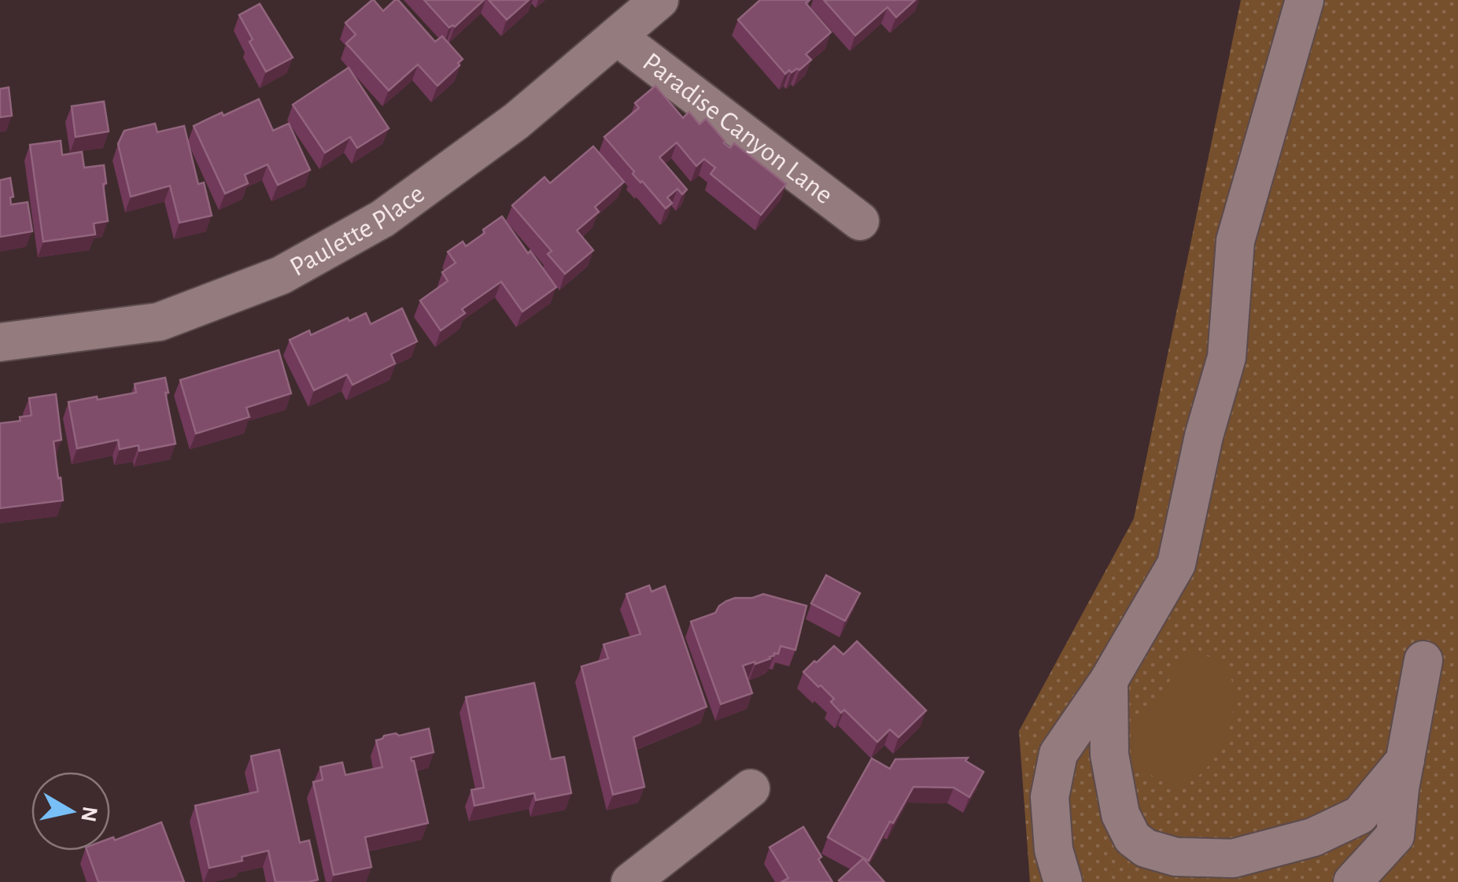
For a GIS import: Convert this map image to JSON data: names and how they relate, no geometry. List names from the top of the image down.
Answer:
{
  "streets": {
    "street": ["Paradise Canyon Lane", "Paulette Place"]
  },
  "crossings": [
    ["Paradise Canyon Lane", "Paulette Place"]
  ],
  "north": "right"
}
